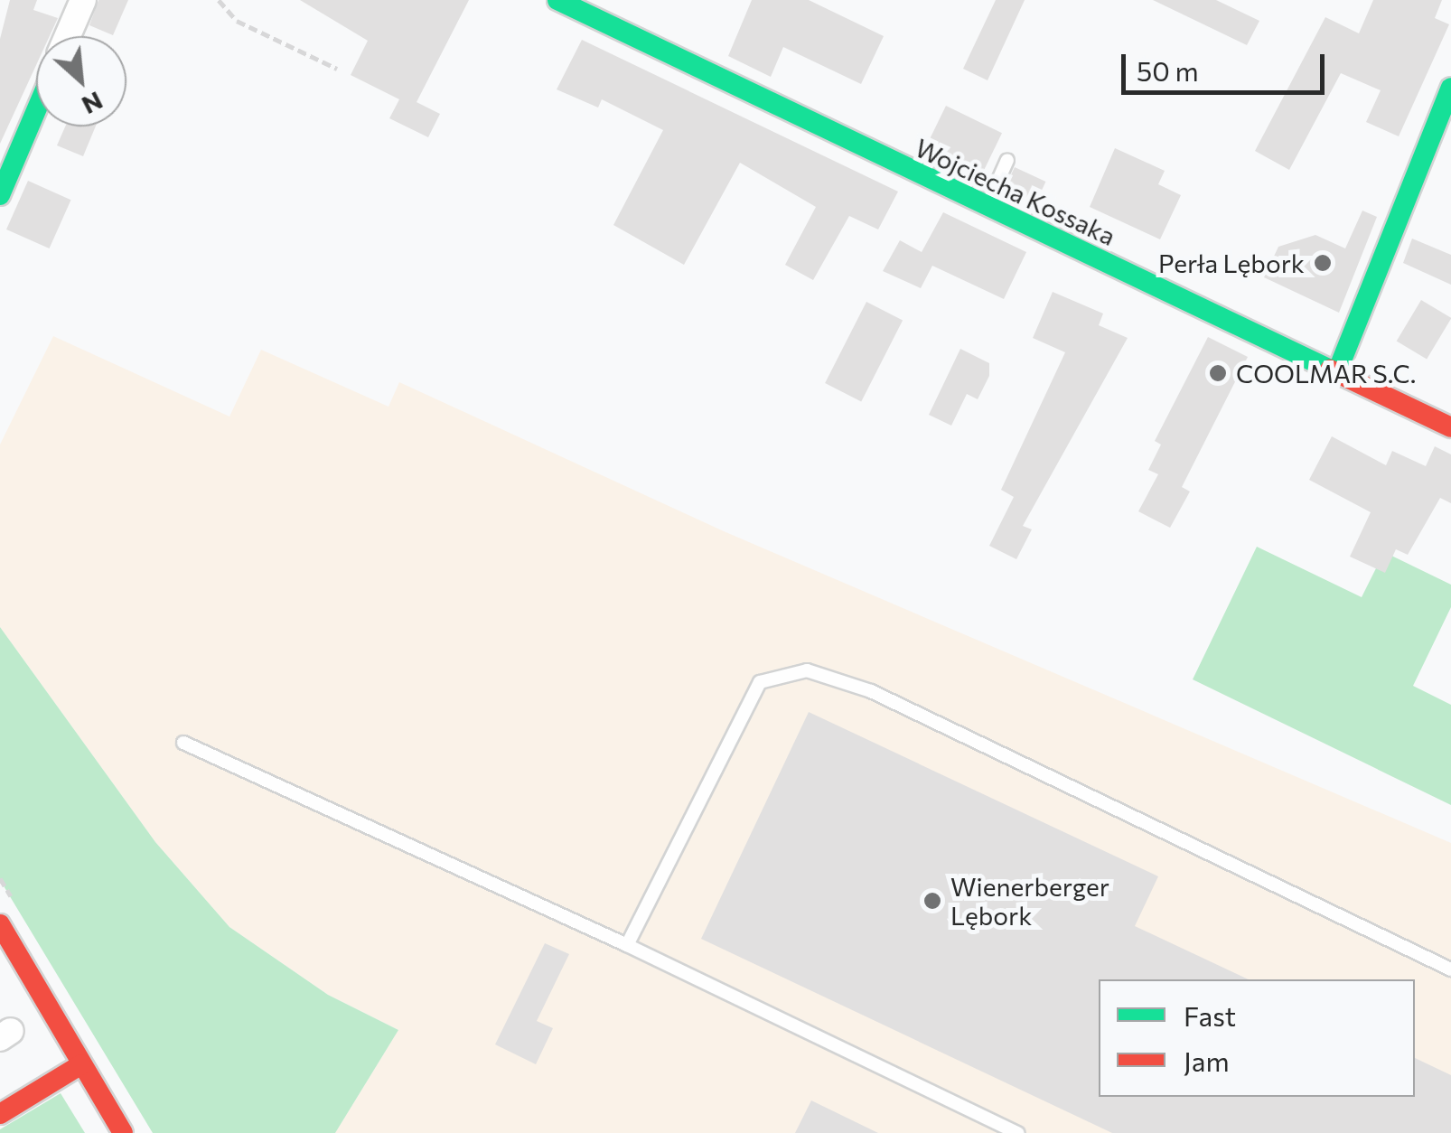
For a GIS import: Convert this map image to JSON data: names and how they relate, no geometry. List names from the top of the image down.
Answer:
{
  "streets": {
    "main road": ["Wojciecha Kossaka"]
  },
  "places": ["Perła Lębork", "COOLMAR S.C.", "Wienerberger Lębork"],
  "legend": ["Fast", "Jam"],
  "scale_bar": "50 m",
  "north": "bottom right"
}
